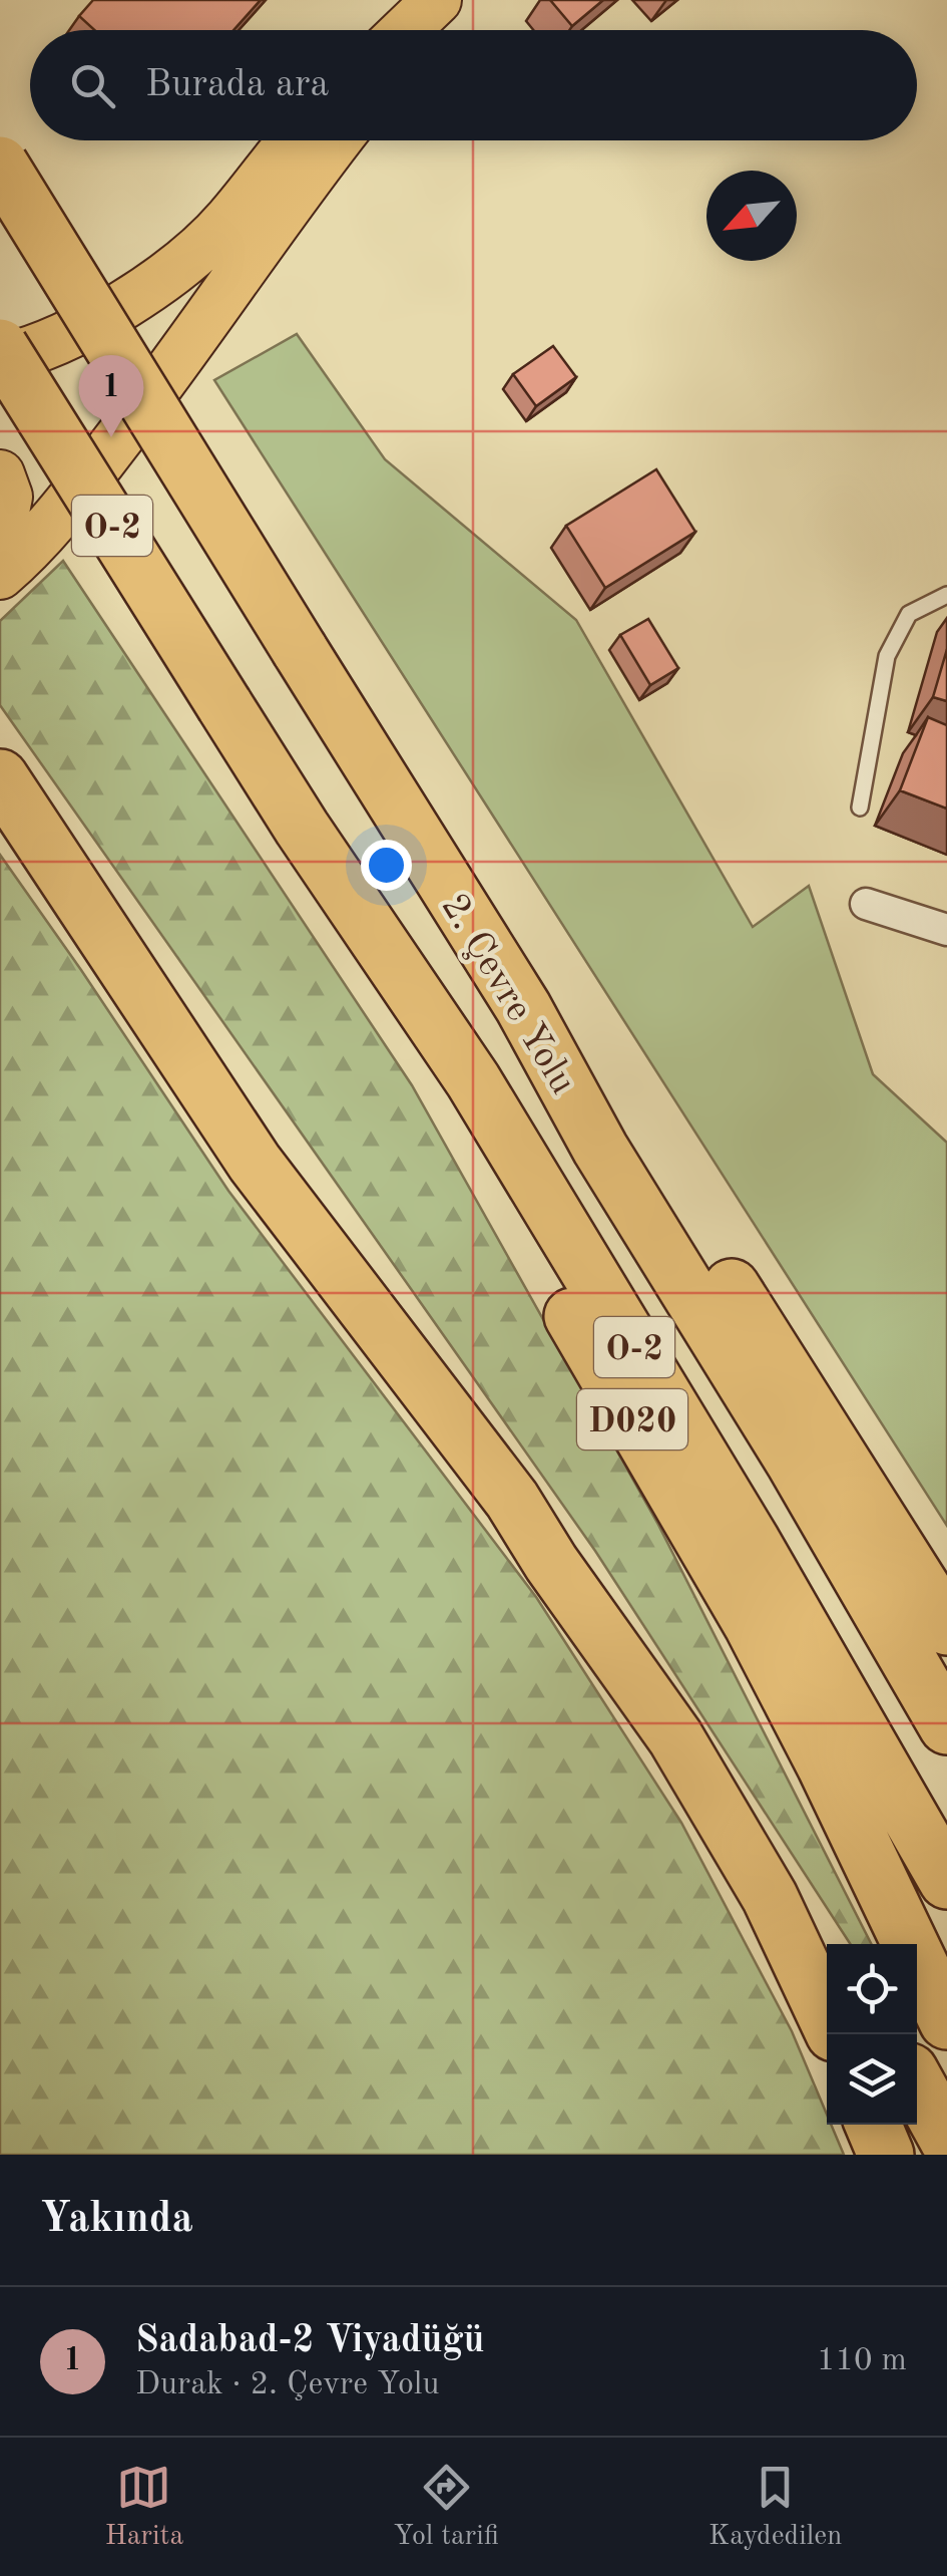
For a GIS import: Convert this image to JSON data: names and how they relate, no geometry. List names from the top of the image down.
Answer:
{
  "streets": {
    "highway": ["O-2", "2. Çevre Yolu", "D020"]
  },
  "crossings": [
    ["2. Çevre Yolu", "D020"]
  ],
  "north": "bottom left",
  "page": {
    "search": "Burada ara",
    "pins": "1",
    "heading": "Yakında",
    "list": [
      {
        "mark": "1",
        "name": "Sadabad-2 Viyadüğü",
        "note": "Durak · 2. Çevre Yolu",
        "value": "110 m"
      }
    ],
    "nav": ["Harita", "Yol tarifi", "Kaydedilen"]
  }
}
